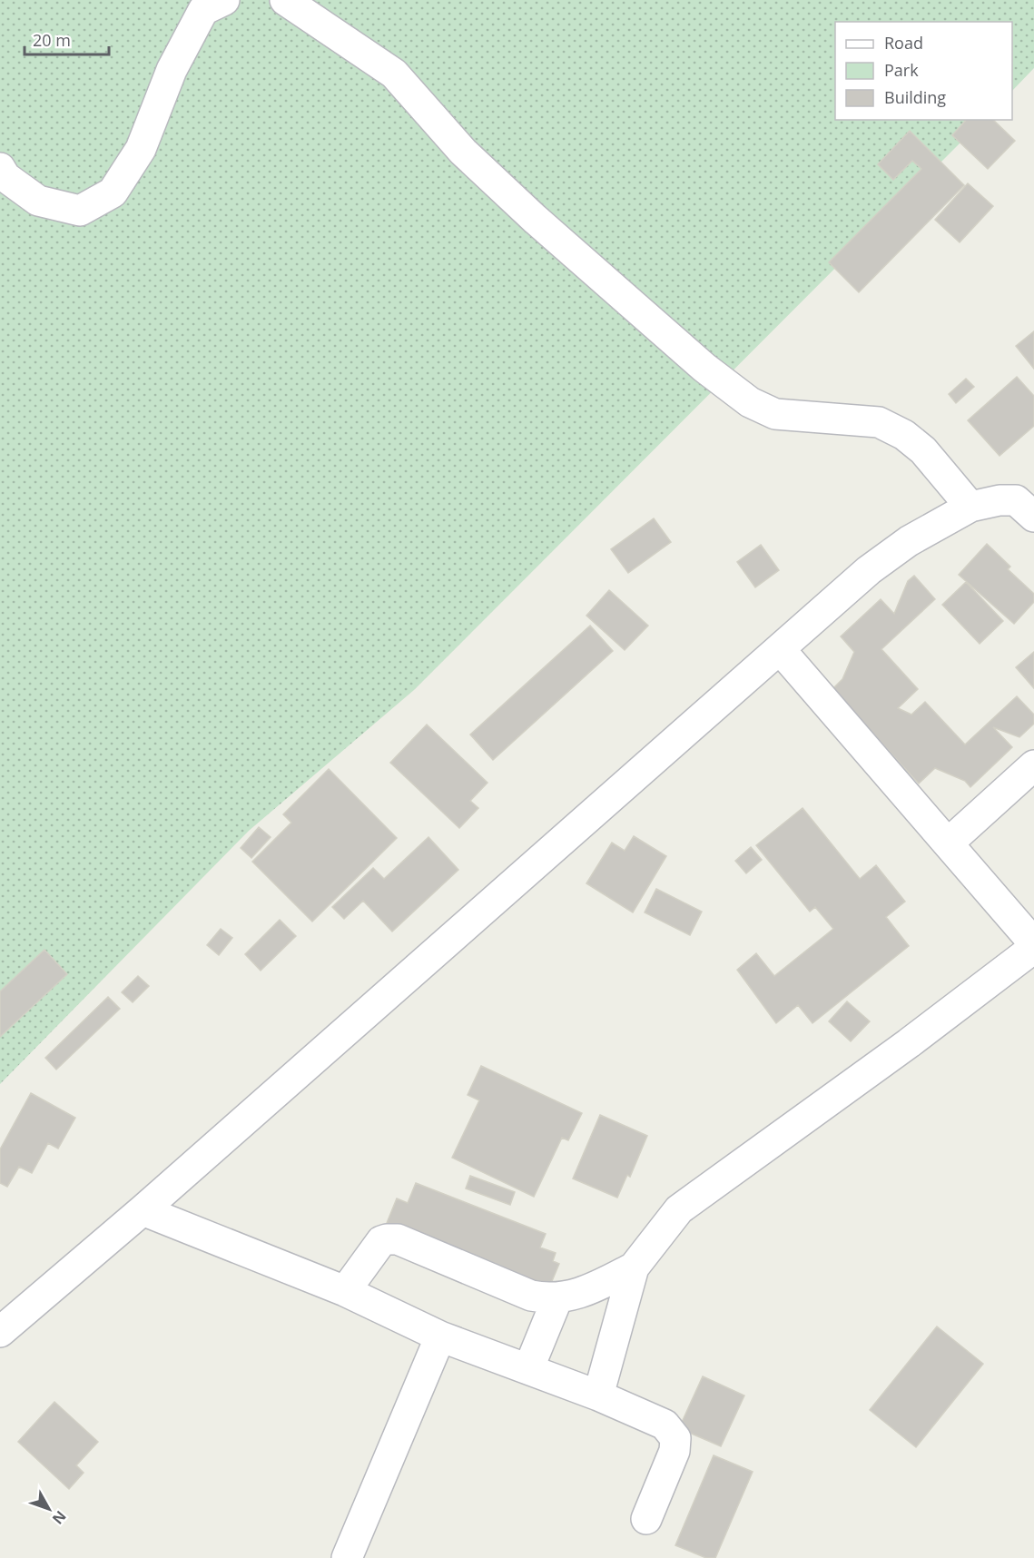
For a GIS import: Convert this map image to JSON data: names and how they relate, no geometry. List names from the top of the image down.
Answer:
{
  "legend": ["Road", "Park", "Building"],
  "scale_bar": "20 m",
  "north": "bottom right"
}
